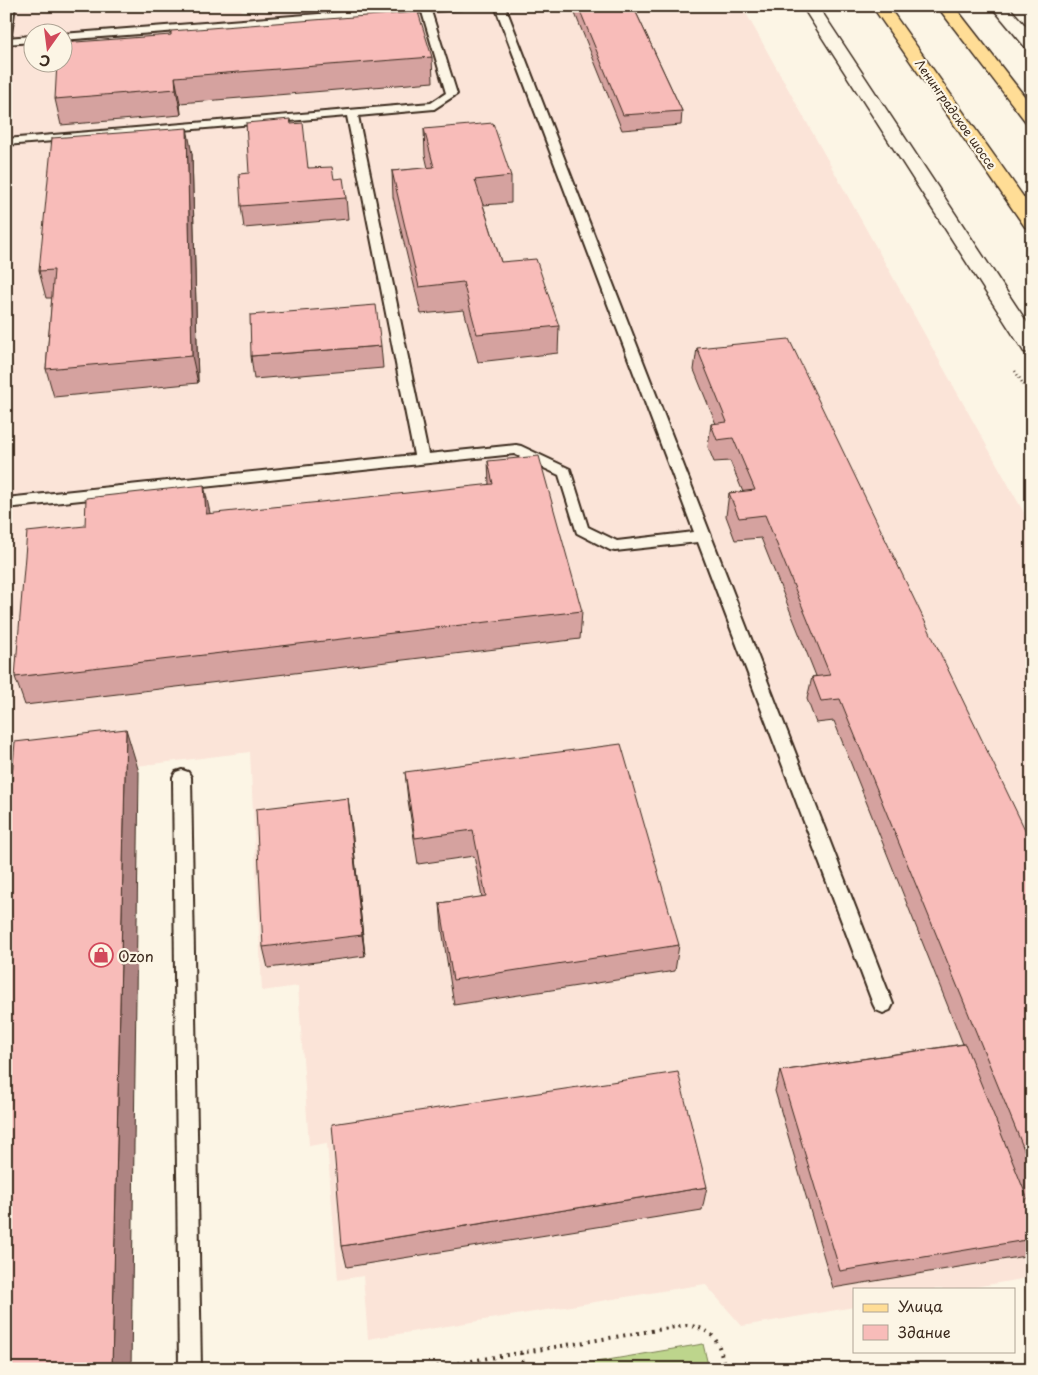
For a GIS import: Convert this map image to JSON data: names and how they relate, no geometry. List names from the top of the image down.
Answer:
{
  "streets": {
    "main road": ["Ленинградское шоссе"]
  },
  "places": {
    "shop": ["Ozon"]
  },
  "legend": ["Улица", "Здание"],
  "north": "bottom"
}
